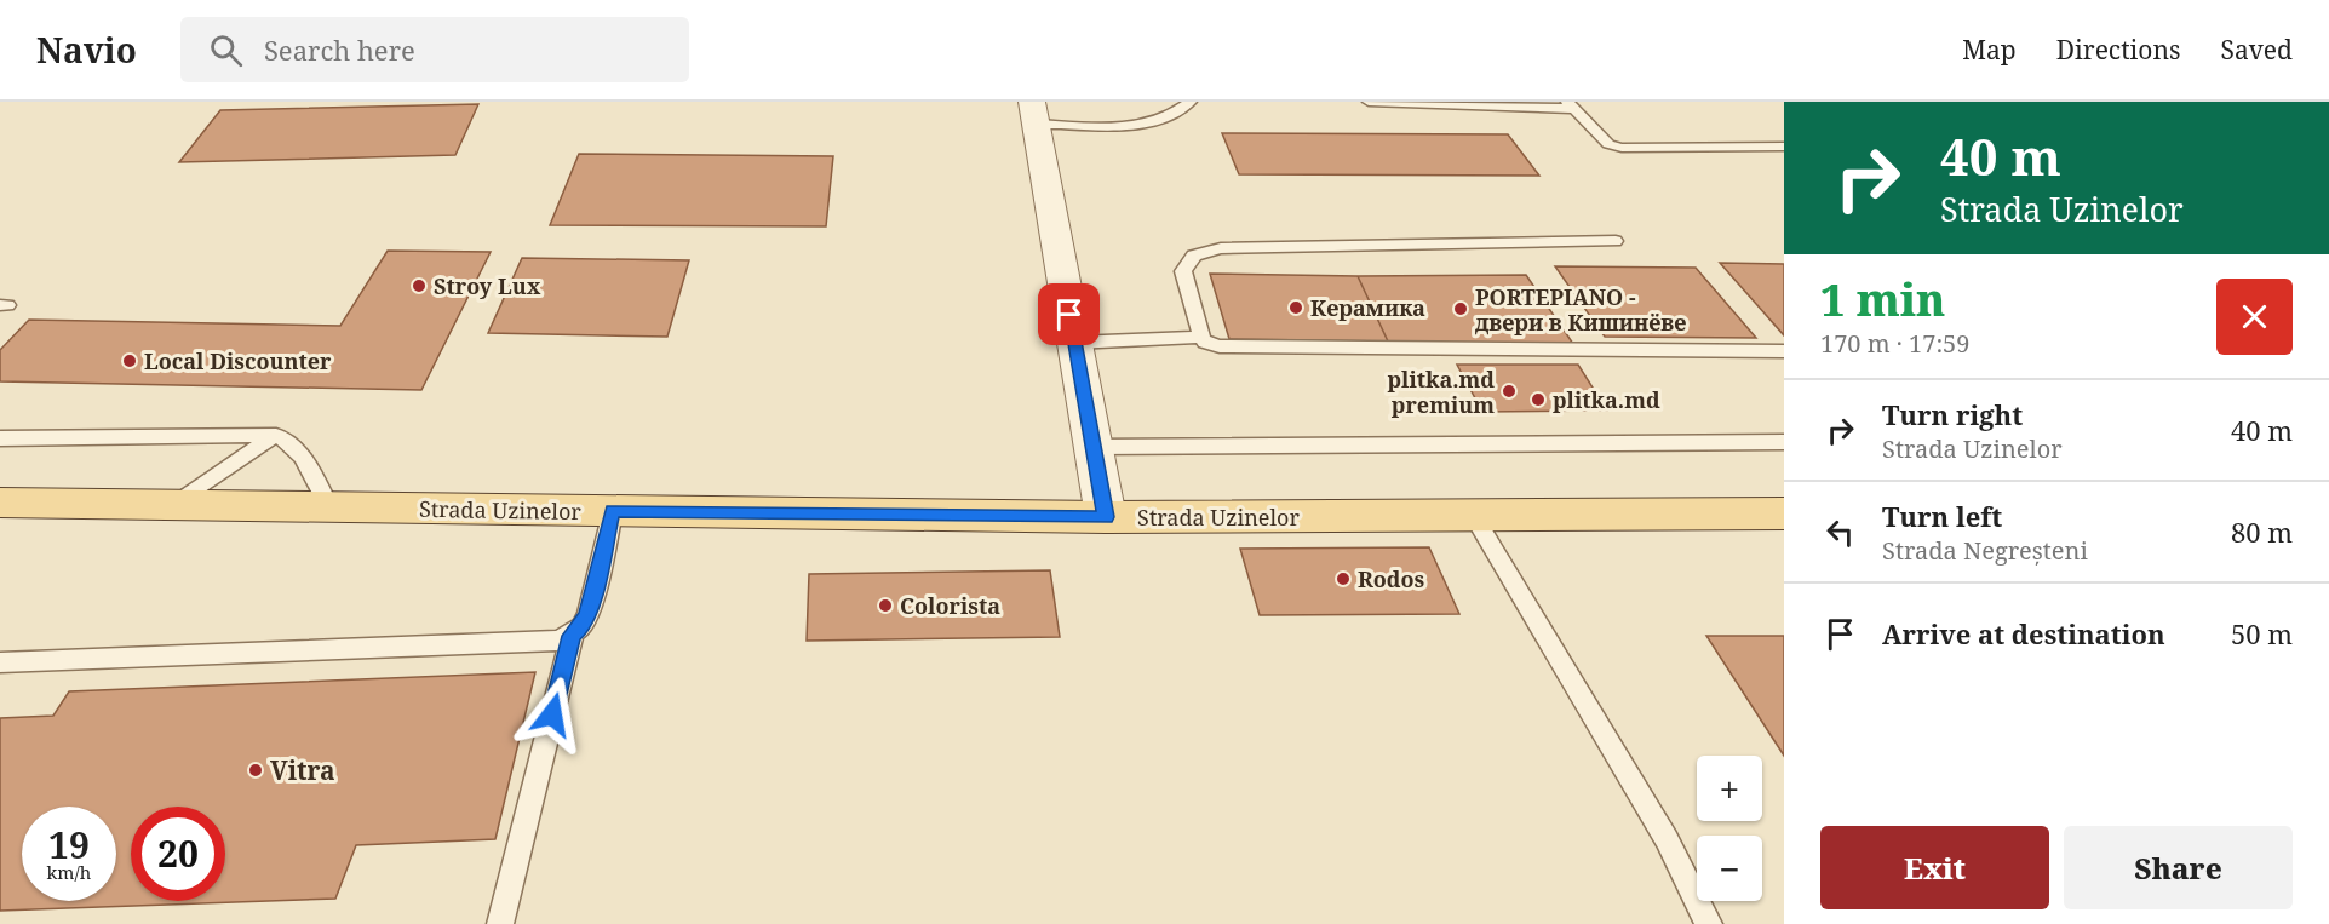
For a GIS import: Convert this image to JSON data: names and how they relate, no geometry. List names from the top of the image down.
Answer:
{
  "streets": {
    "main road": ["Strada Uzinelor"]
  },
  "places": [
    "Stroy Lux",
    "Керамика",
    "PORTEPIANO - двери в Кишинёве",
    "Local Discounter",
    "plitka.md premium",
    "plitka.md",
    "Rodos",
    "Colorista",
    "Vitra"
  ],
  "page": {
    "header": "Navio",
    "search": "Search here",
    "nav": ["Map", "Directions", "Saved"],
    "turn": ["40 m", "Strada Uzinelor"],
    "heading": ["1 min", "170 m · 17:59"],
    "list": [
      {
        "name": "Turn right",
        "note": "Strada Uzinelor",
        "value": "40 m"
      },
      {
        "name": "Turn left",
        "note": "Strada Negreșteni",
        "value": "80 m"
      },
      {
        "name": "Arrive at destination",
        "value": "50 m"
      }
    ],
    "map_buttons": ["+", "−"],
    "speed": "19 km/h",
    "limit": "20",
    "buttons": ["Exit", "Share"]
  }
}
